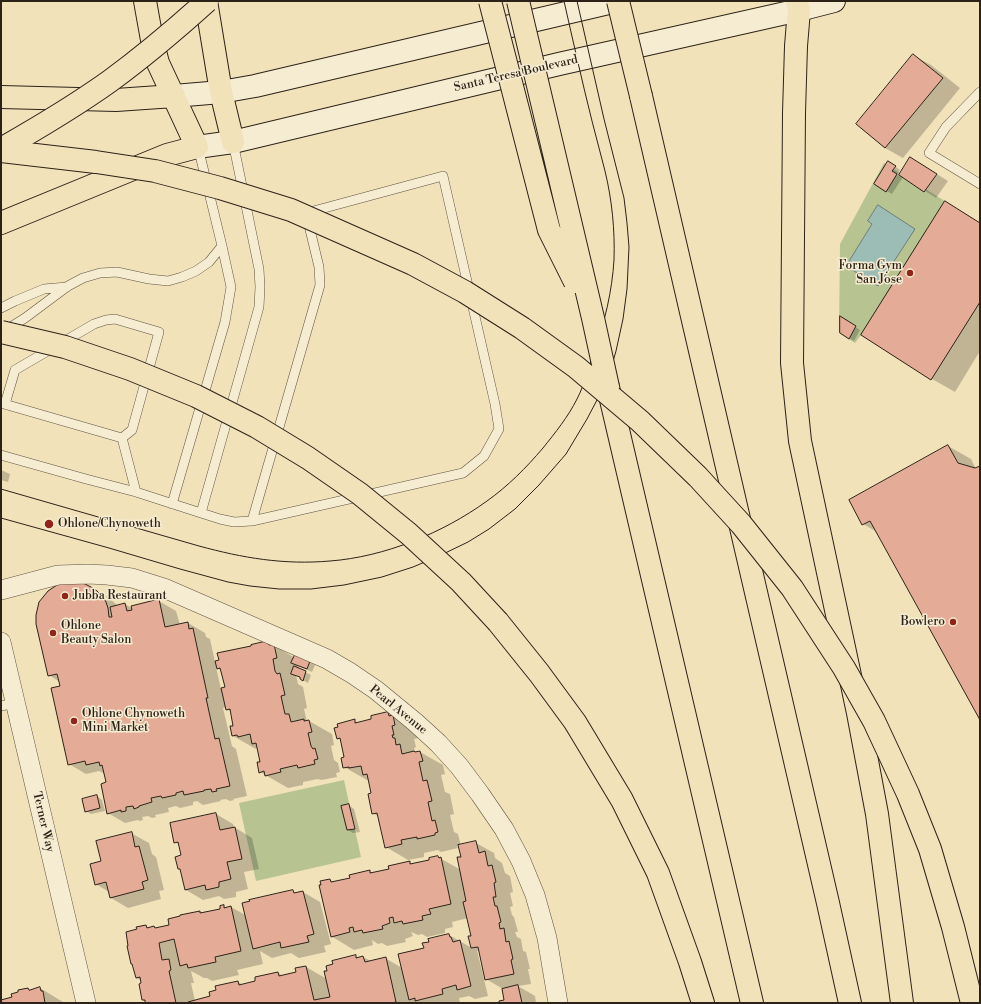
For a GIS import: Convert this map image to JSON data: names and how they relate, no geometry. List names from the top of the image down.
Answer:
{
  "streets": {
    "main road": ["Santa Teresa Boulevard"],
    "street": ["Pearl Avenue", "Terner Way"]
  },
  "places": [
    "Forma Gym San Jose",
    "Ohlone/Chynoweth",
    "Jubba Restaurant",
    "Bowlero",
    "Ohlone Beauty Salon",
    "Ohlone Chynoweth Mini Market"
  ]
}
